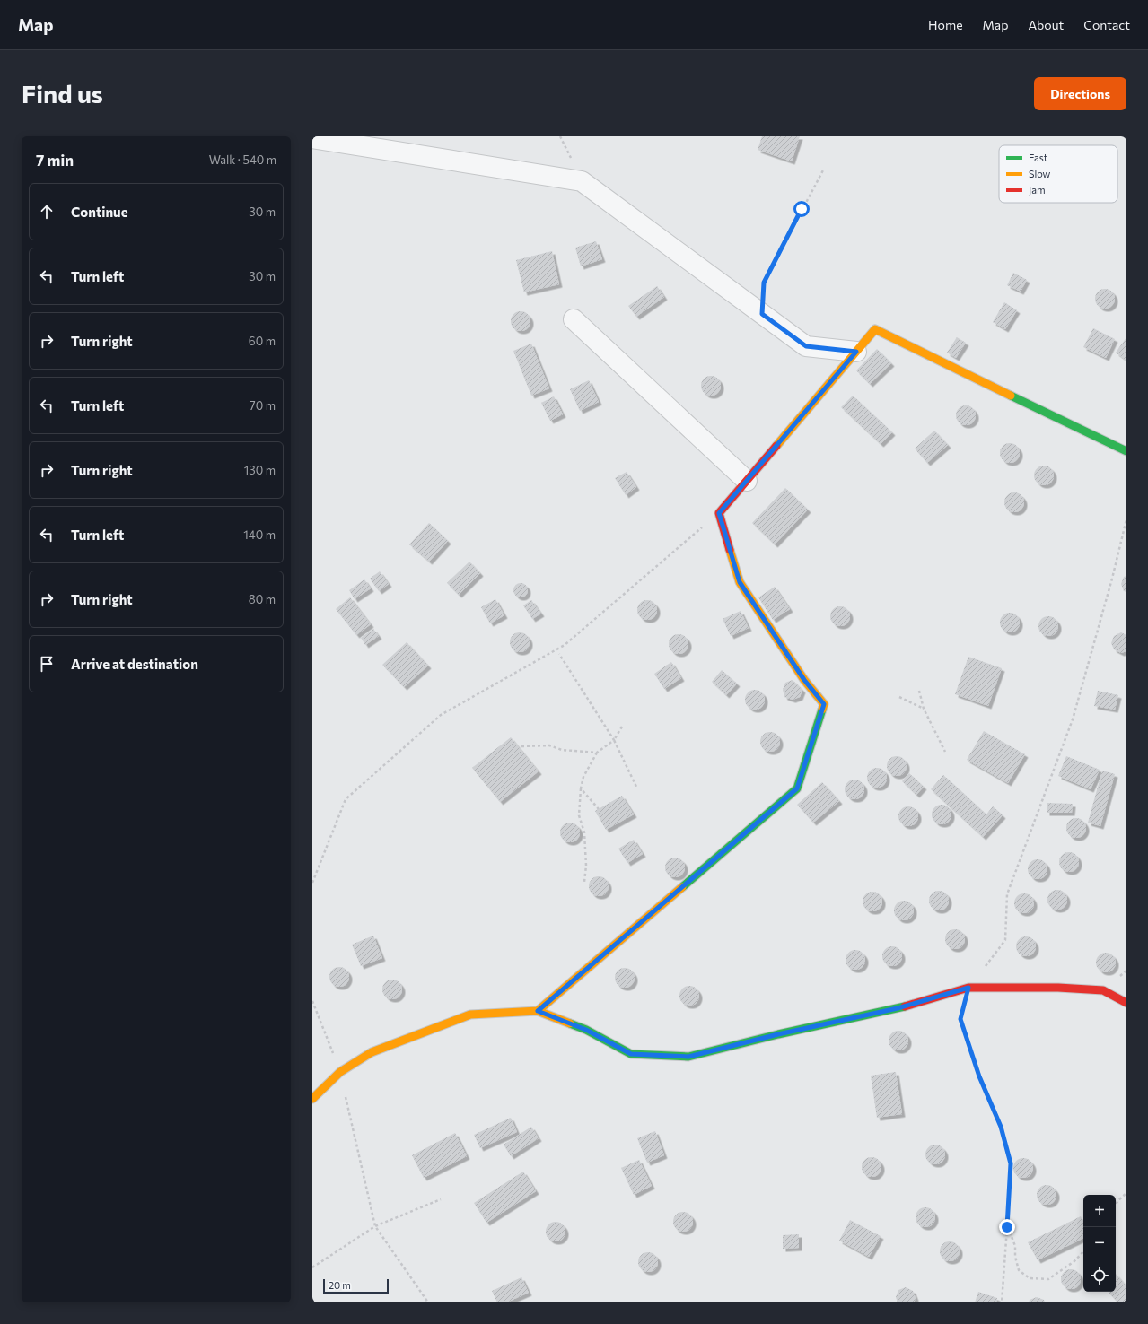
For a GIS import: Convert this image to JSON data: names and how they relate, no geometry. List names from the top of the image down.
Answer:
{
  "legend": ["Fast", "Slow", "Jam"],
  "scale_bar": "20 m",
  "page": {
    "header": "Map",
    "nav": [
      "Home",
      "Map",
      "About",
      "Contact"
    ],
    "buttons": "Directions",
    "title": "Find us",
    "heading": ["7 min", "Walk · 540 m"],
    "list": [
      ["Continue", "30 m"],
      ["Turn left", "30 m"],
      ["Turn right", "60 m"],
      ["Turn left", "70 m"],
      ["Turn right", "130 m"],
      ["Turn left", "140 m"],
      ["Turn right", "80 m"],
      "Arrive at destination"
    ],
    "map_buttons": ["+", "−"],
    "scale": "20 m"
  }
}
